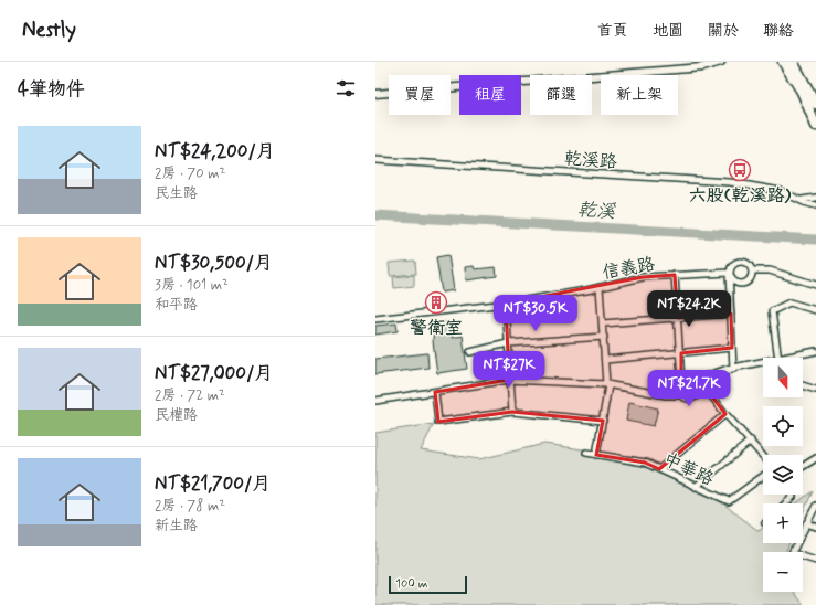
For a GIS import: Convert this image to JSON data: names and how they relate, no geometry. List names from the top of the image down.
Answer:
{
  "streets": {
    "street": ["乾溪路", "信義路", "中華路"]
  },
  "water": ["乾溪"],
  "places": {
    "bus stop": ["六股(乾溪路)"],
    "building": ["警衛室"]
  },
  "scale_bar": "100 m",
  "north": "bottom",
  "page": {
    "header": "Nestly",
    "nav": [
      "首頁",
      "地圖",
      "關於",
      "聯絡"
    ],
    "heading": "4筆物件",
    "chip": [
      "買屋",
      "租屋",
      "篩選",
      "新上架"
    ],
    "list": [
      {
        "name": "NT$24,200/月",
        "note": "2房 · 70 m² · 民生路"
      },
      {
        "name": "NT$30,500/月",
        "note": "3房 · 101 m² · 和平路"
      },
      {
        "name": "NT$27,000/月",
        "note": "2房 · 72 m² · 民權路"
      },
      {
        "name": "NT$21,700/月",
        "note": "2房 · 78 m² · 新生路"
      }
    ],
    "price": [
      "NT$24.2K",
      "NT$30.5K",
      "NT$27K",
      "NT$21.7K"
    ],
    "map_buttons": ["+", "−"],
    "scale": "100 m"
  }
}
